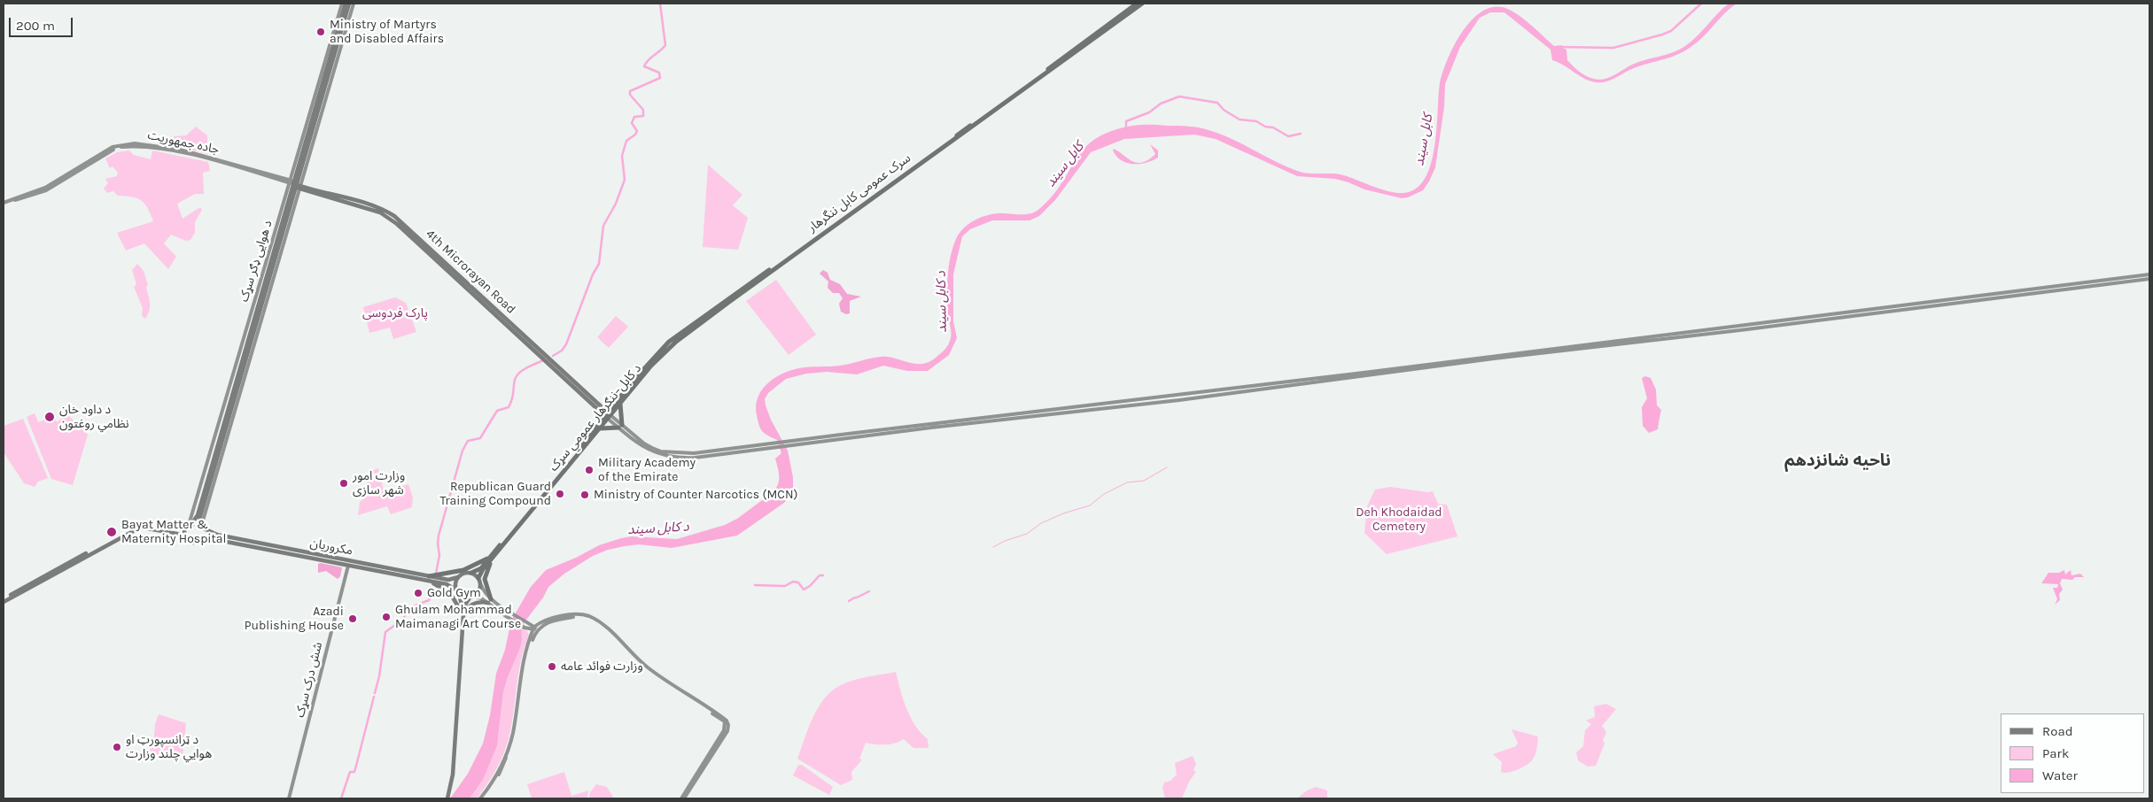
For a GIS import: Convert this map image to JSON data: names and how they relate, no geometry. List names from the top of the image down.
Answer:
{
  "streets": {
    "highway": ["سرک عمومی کابل ننگرهار", "د کابل–ننګرهار عمومي سړک"],
    "main road": [
      "جاده جمهوریت",
      "د هوایی ډګر سړک",
      "4th Microrayan Road",
      "مکروریان",
      "شش درک سړک"
    ]
  },
  "crossings": [
    ["جاده جمهوریت", "د هوایی ډګر سړک"],
    ["جاده جمهوریت", "4th Microrayan Road"],
    ["سرک عمومی کابل ننگرهار", "4th Microrayan Road"],
    ["سرک عمومی کابل ننگرهار", "د کابل–ننګرهار عمومي سړک"],
    ["د هوایی ډګر سړک", "4th Microrayan Road"],
    ["د هوایی ډګر سړک", "مکروریان"],
    ["4th Microrayan Road", "د کابل–ننګرهار عمومي سړک"],
    ["د کابل–ننګرهار عمومي سړک", "مکروریان"]
  ],
  "districts": ["ناحیه شانزدهم"],
  "water": ["کابل سيند", "د کابل سيند"],
  "parks": ["پارک فردوسی", "Deh Khodaidad Cemetery"],
  "places": [
    "Ministry of Martyrs and Disabled Affairs",
    "د داود خان نظامي روغتون",
    "Military Academy of the Emirate",
    "وزارت امور شهر سازی",
    "Republican Guard Training Compound",
    "Ministry of Counter Narcotics (MCN)",
    "Bayat Matter & Maternity Hospital",
    "Gold Gym",
    "Ghulam Mohammad Maimanagi Art Course",
    "Azadi Publishing House",
    "وزارت فوائد عامه",
    "د ټرانسپورټ او هوایي چلند وزارت"
  ],
  "legend": ["Road", "Park", "Water"],
  "scale_bar": "200 m"
}
